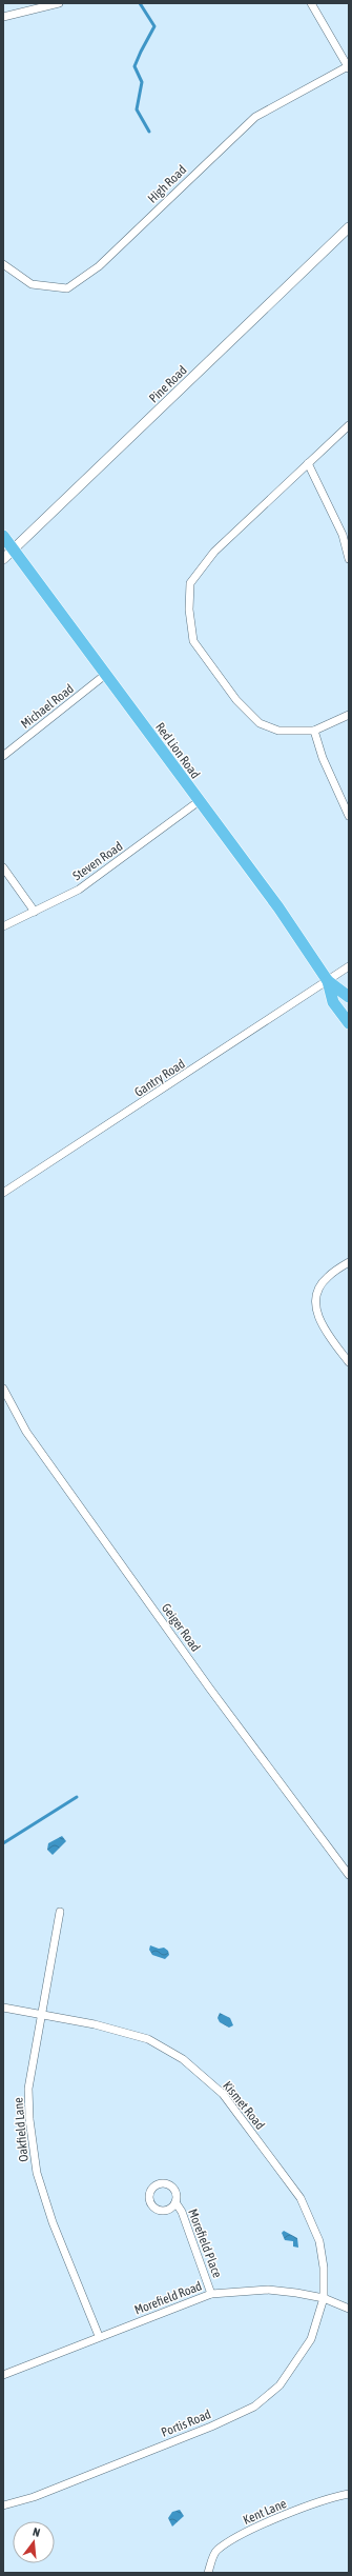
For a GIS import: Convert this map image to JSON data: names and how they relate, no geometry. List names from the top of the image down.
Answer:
{
  "streets": {
    "main road": ["Red Lion Road"],
    "street": [
      "High Road",
      "Pine Road",
      "Michael Road",
      "Steven Road",
      "Gantry Road",
      "Geiger Road",
      "Kismet Road",
      "Oakfield Lane",
      "Morefield Place",
      "Morefield Road",
      "Portis Road",
      "Kent Lane"
    ]
  },
  "crossings": [
    ["Pine Road", "Red Lion Road"],
    ["Michael Road", "Red Lion Road"],
    ["Red Lion Road", "Steven Road"],
    ["Red Lion Road", "Gantry Road"],
    ["Kismet Road", "Oakfield Lane"],
    ["Kismet Road", "Morefield Road"],
    ["Kismet Road", "Portis Road"],
    ["Oakfield Lane", "Morefield Road"],
    ["Morefield Place", "Morefield Road"],
    ["Morefield Road", "Portis Road"]
  ],
  "north": "top"
}
